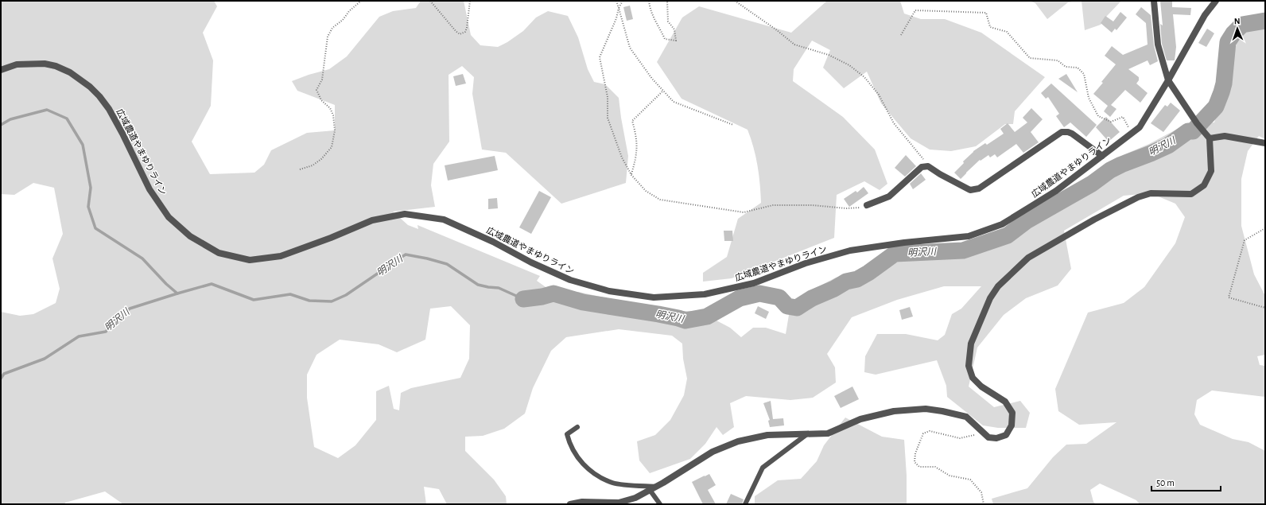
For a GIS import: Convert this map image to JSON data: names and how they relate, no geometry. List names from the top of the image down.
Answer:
{
  "streets": {
    "street": ["広域農道やまゆりライン"]
  },
  "water": ["明沢川"],
  "scale_bar": "50 m",
  "north": "top"
}
